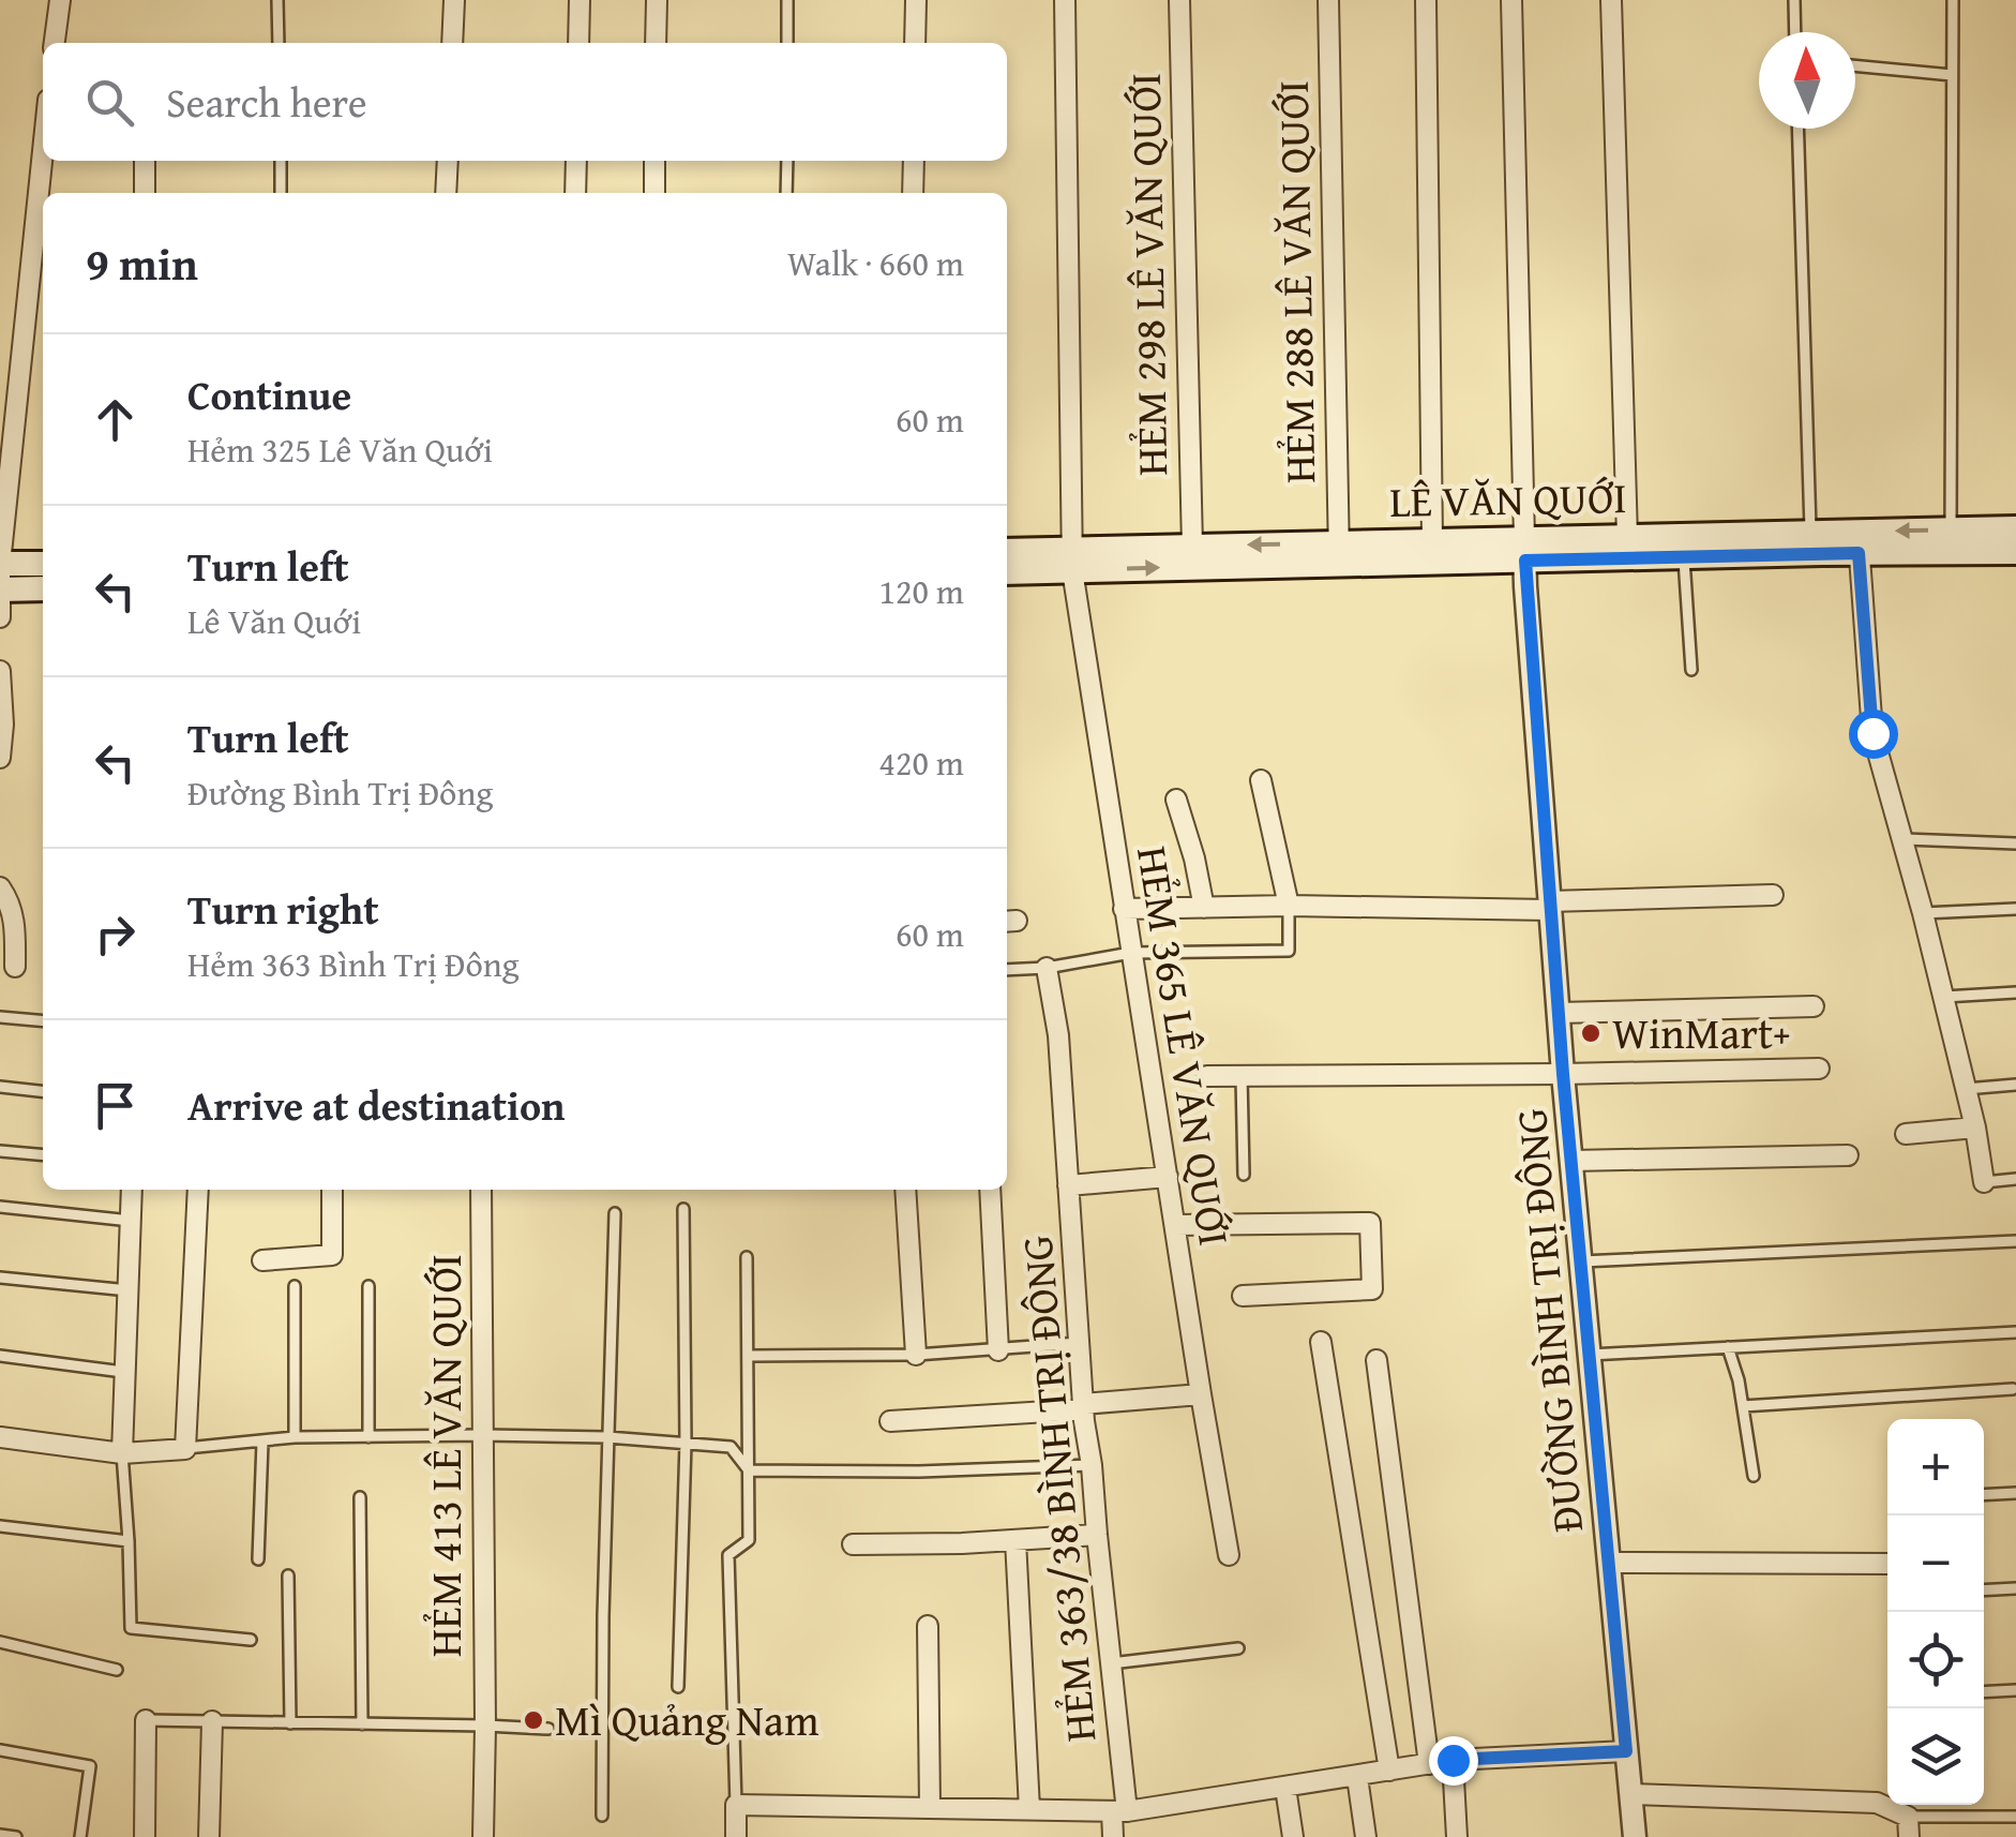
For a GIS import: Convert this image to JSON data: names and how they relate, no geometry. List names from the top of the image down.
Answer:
{
  "streets": {
    "main road": ["LÊ VĂN QUỚI"],
    "street": [
      "HẺM 298 LÊ VĂN QUỚI",
      "HẺM 288 LÊ VĂN QUỚI",
      "HẺM 365 LÊ VĂN QUỚI",
      "ĐƯỜNG BÌNH TRỊ ĐÔNG",
      "HẺM 413 LÊ VĂN QUỚI",
      "HẺM 363/38 BÌNH TRỊ ĐÔNG"
    ]
  },
  "crossings": [
    ["HẺM 298 LÊ VĂN QUỚI", "LÊ VĂN QUỚI"],
    ["HẺM 288 LÊ VĂN QUỚI", "LÊ VĂN QUỚI"],
    ["LÊ VĂN QUỚI", "HẺM 365 LÊ VĂN QUỚI"],
    ["LÊ VĂN QUỚI", "ĐƯỜNG BÌNH TRỊ ĐÔNG"]
  ],
  "places": ["WinMart+", "Mì Quảng Nam"],
  "north": "top",
  "page": {
    "search": "Search here",
    "heading": ["9 min", "Walk · 660 m"],
    "list": [
      ["Continue", "Hẻm 325 Lê Văn Quới", "60 m"],
      ["Turn left", "Lê Văn Quới", "120 m"],
      ["Turn left", "Đường Bình Trị Đông", "420 m"],
      ["Turn right", "Hẻm 363 Bình Trị Đông", "60 m"],
      "Arrive at destination"
    ],
    "map_buttons": ["+", "−"]
  }
}
